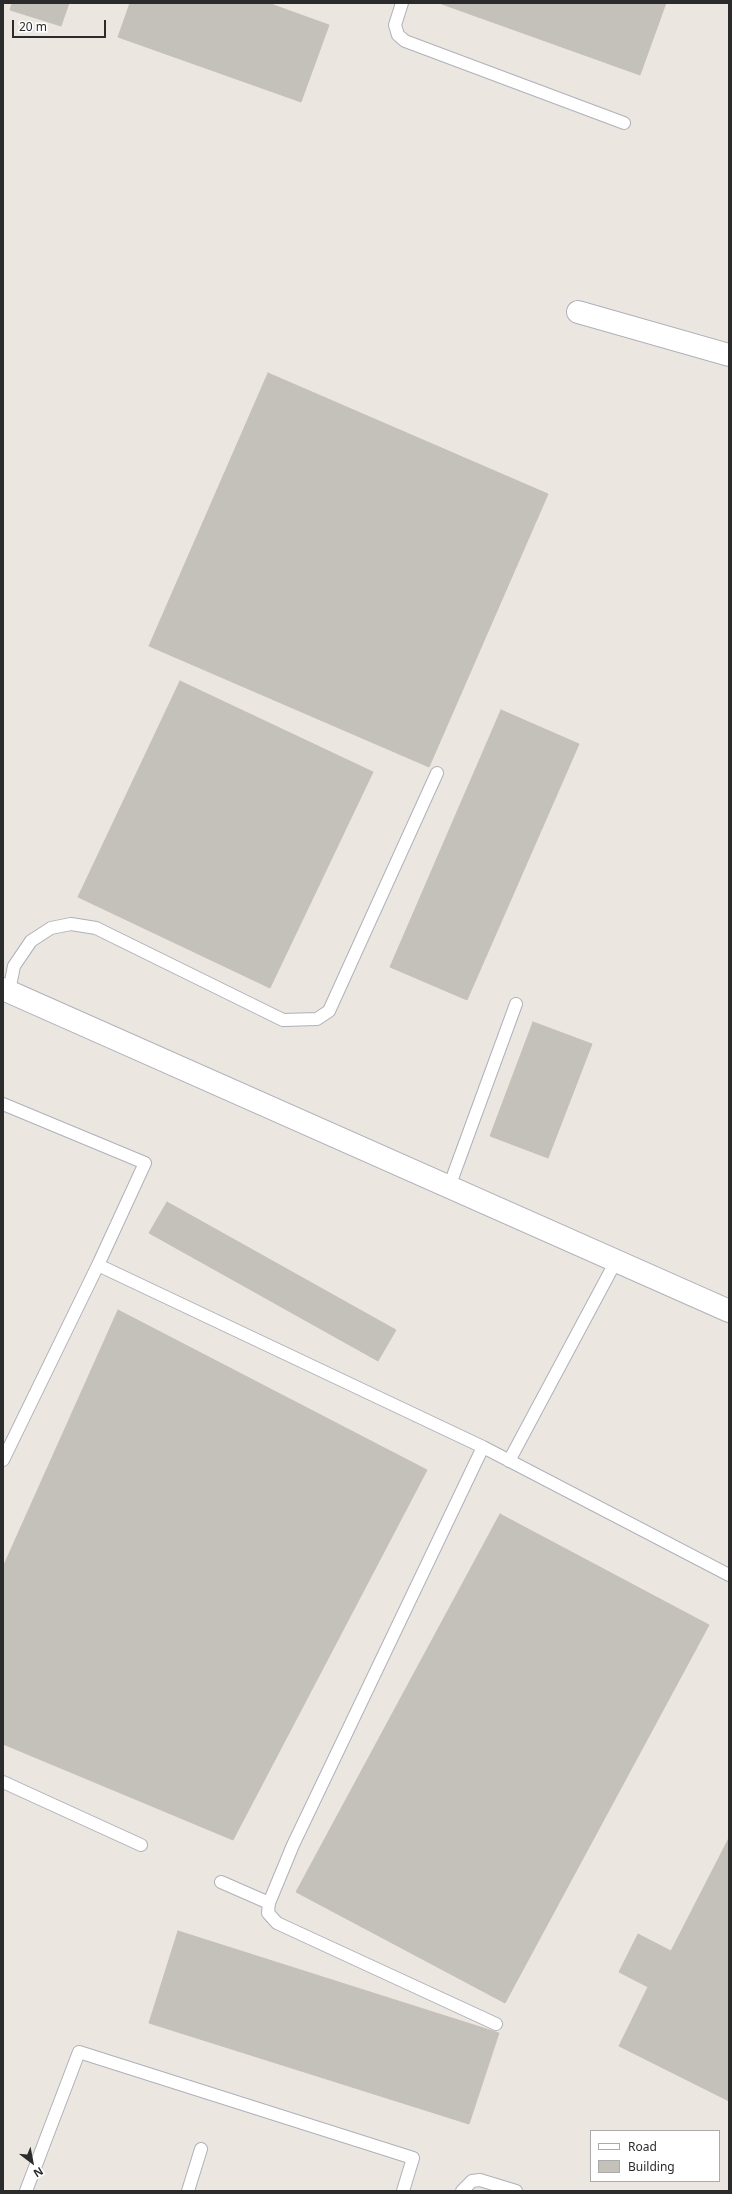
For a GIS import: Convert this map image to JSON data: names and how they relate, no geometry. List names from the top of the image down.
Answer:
{
  "legend": ["Road", "Building"],
  "scale_bar": "20 m",
  "north": "bottom right"
}
